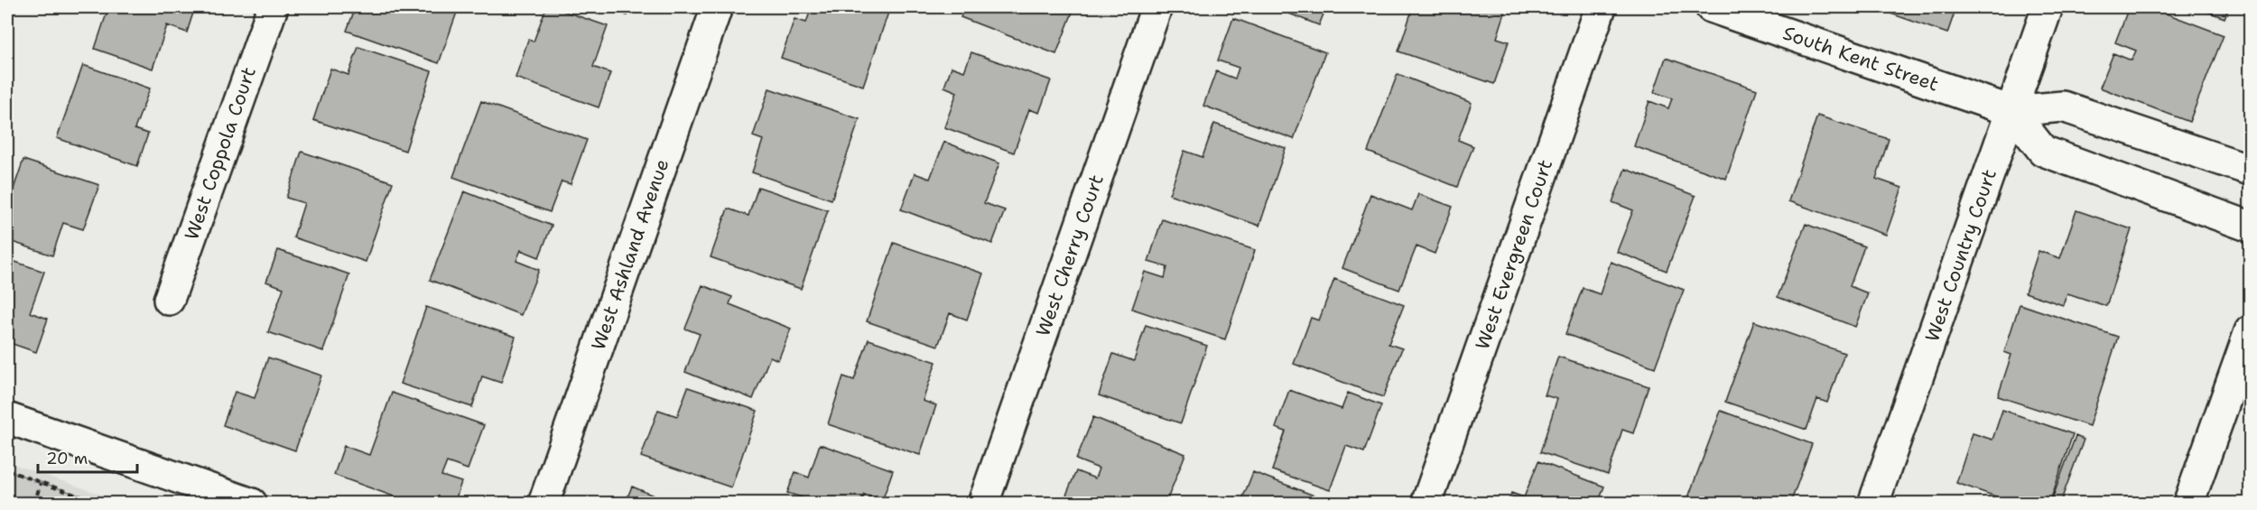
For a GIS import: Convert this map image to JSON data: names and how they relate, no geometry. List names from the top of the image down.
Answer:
{
  "streets": {
    "street": [
      "South Kent Street",
      "West Coppola Court",
      "West Ashland Avenue",
      "West Evergreen Court",
      "West Cherry Court",
      "West Country Court"
    ]
  },
  "crossings": [
    ["South Kent Street", "West Country Court"]
  ],
  "scale_bar": "20 m"
}
